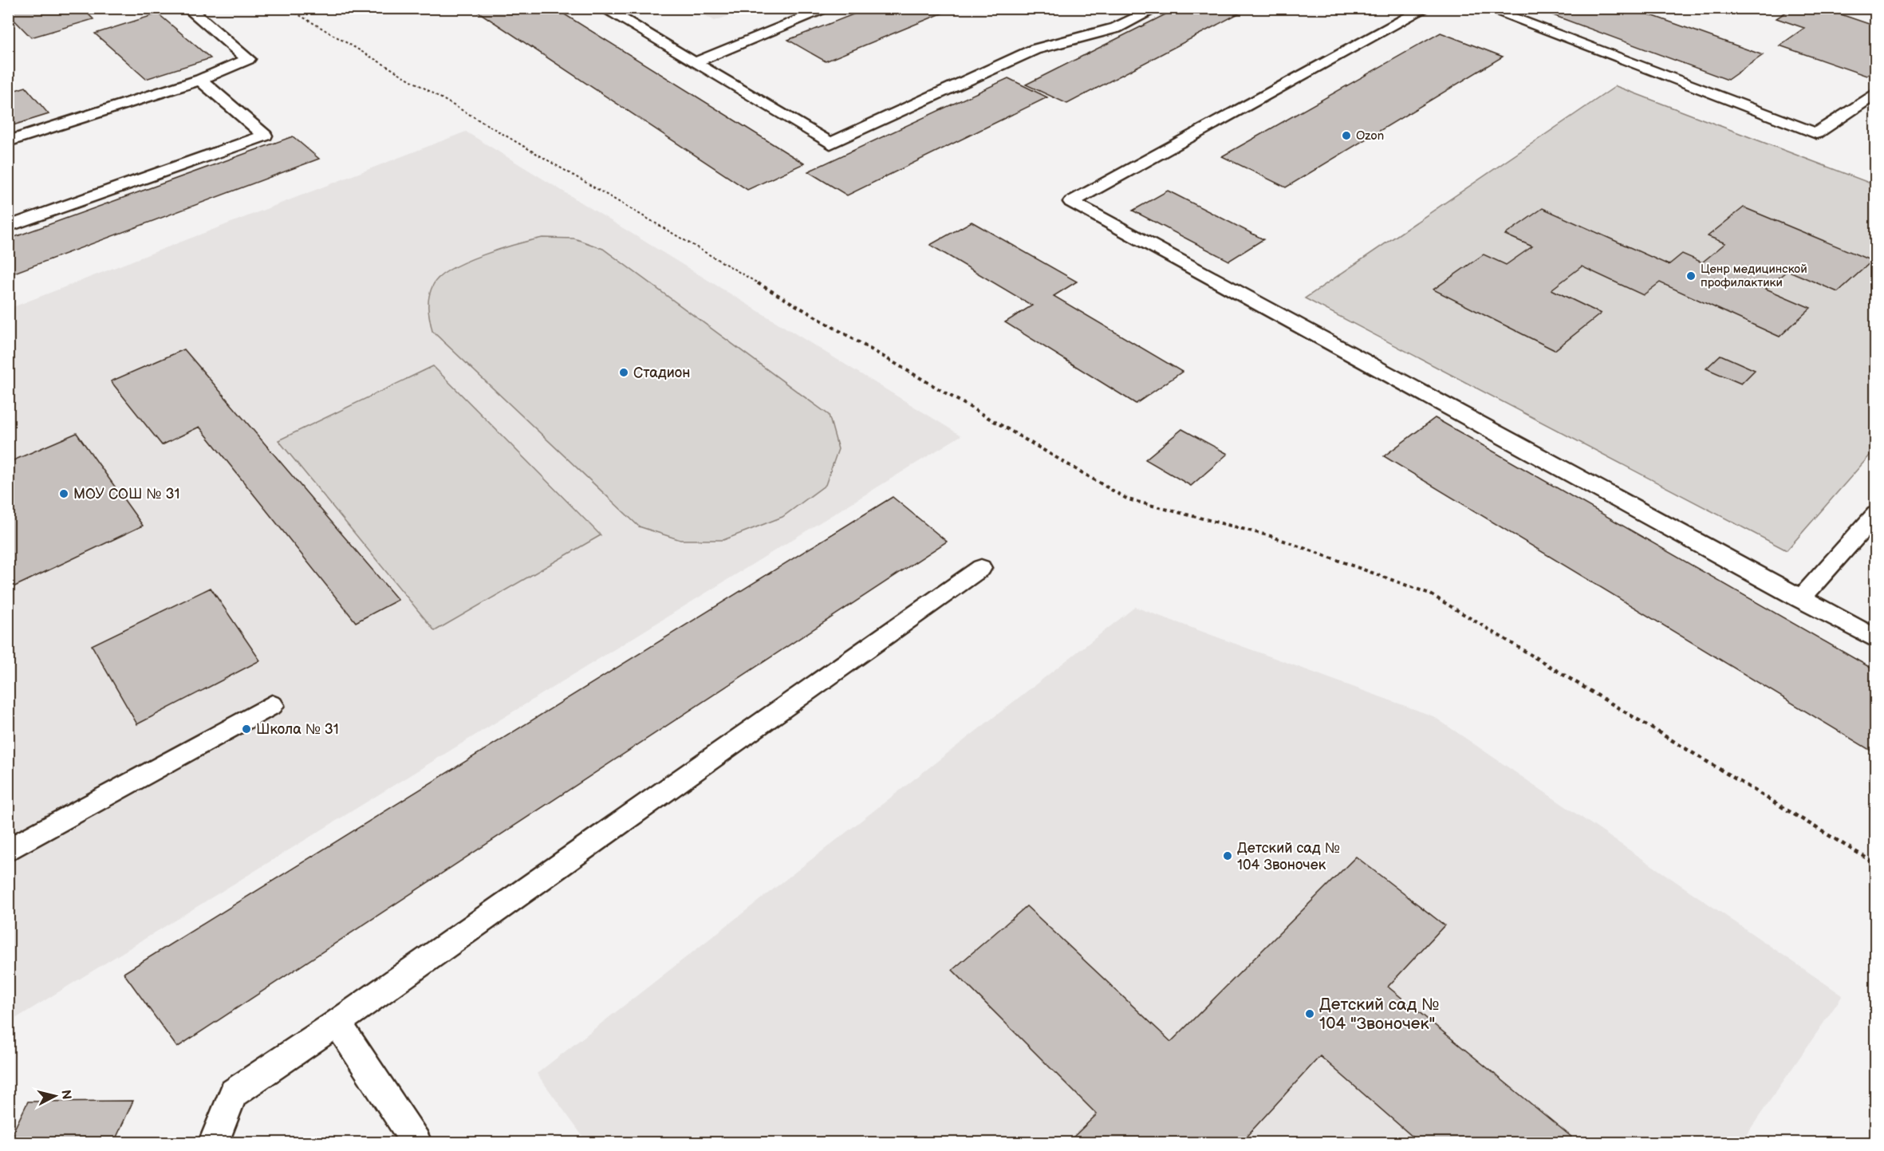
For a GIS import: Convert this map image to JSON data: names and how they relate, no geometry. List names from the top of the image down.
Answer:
{
  "places": [
    "Ozon",
    "Ценр медицинской профилактики",
    "Стадион",
    "МОУ СОШ № 31",
    "Школа № 31",
    "Детский сад № 104 Звоночек",
    "Детский сад № 104 \"Звоночек\""
  ],
  "north": "right"
}
